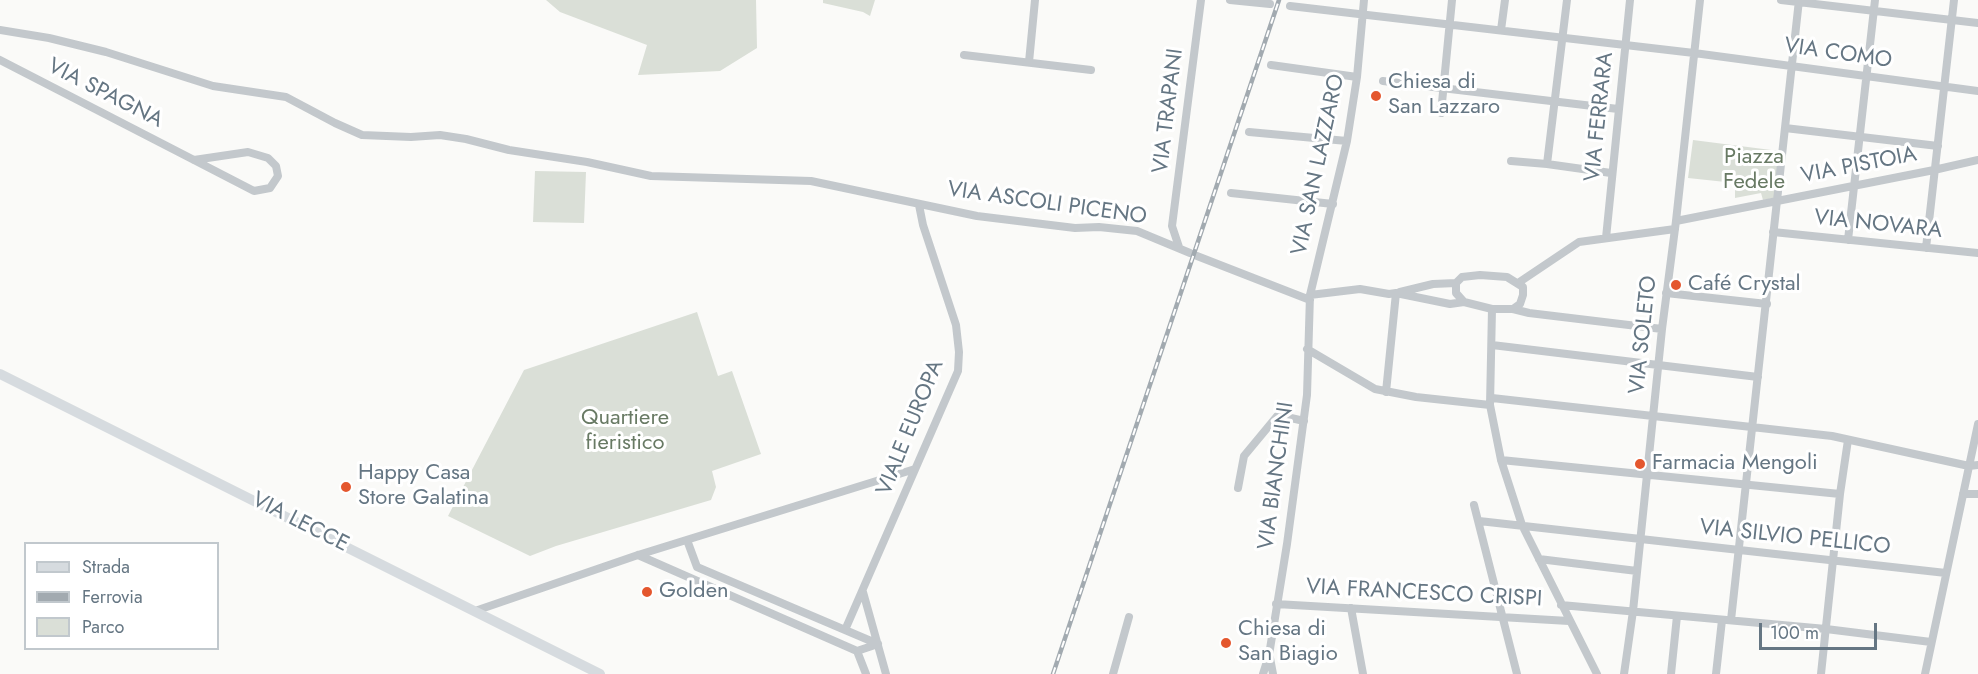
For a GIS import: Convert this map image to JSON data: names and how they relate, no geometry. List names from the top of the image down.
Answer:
{
  "streets": {
    "main road": ["VIA LECCE"],
    "street": [
      "VIA COMO",
      "VIA SPAGNA",
      "VIA TRAPANI",
      "VIA FERRARA",
      "VIA SAN LAZZARO",
      "VIA PISTOIA",
      "VIA ASCOLI PICENO",
      "VIA NOVARA",
      "VIA SOLETO",
      "VIALE EUROPA",
      "VIA BIANCHINI",
      "VIA SILVIO PELLICO",
      "VIA FRANCESCO CRISPI"
    ]
  },
  "crossings": [
    ["VIA COMO", "VIA FERRARA"],
    ["VIA COMO", "VIA SAN LAZZARO"],
    ["VIA COMO", "VIA SOLETO"],
    ["VIA TRAPANI", "VIA ASCOLI PICENO"],
    ["VIA FERRARA", "VIA PISTOIA"],
    ["VIA SAN LAZZARO", "VIA ASCOLI PICENO"],
    ["VIA SAN LAZZARO", "VIA BIANCHINI"],
    ["VIA PISTOIA", "VIA SOLETO"],
    ["VIA ASCOLI PICENO", "VIALE EUROPA"],
    ["VIA ASCOLI PICENO", "VIA BIANCHINI"],
    ["VIA SOLETO", "VIA SILVIO PELLICO"],
    ["VIA BIANCHINI", "VIA FRANCESCO CRISPI"]
  ],
  "parks": ["Piazza Fedele", "Quartiere fieristico"],
  "places": [
    "Chiesa di San Lazzaro",
    "Café Crystal",
    "Farmacia Mengoli",
    "Happy Casa Store Galatina",
    "Golden",
    "Chiesa di San Biagio"
  ],
  "legend": ["Strada", "Ferrovia", "Parco"],
  "scale_bar": "100 m"
}
